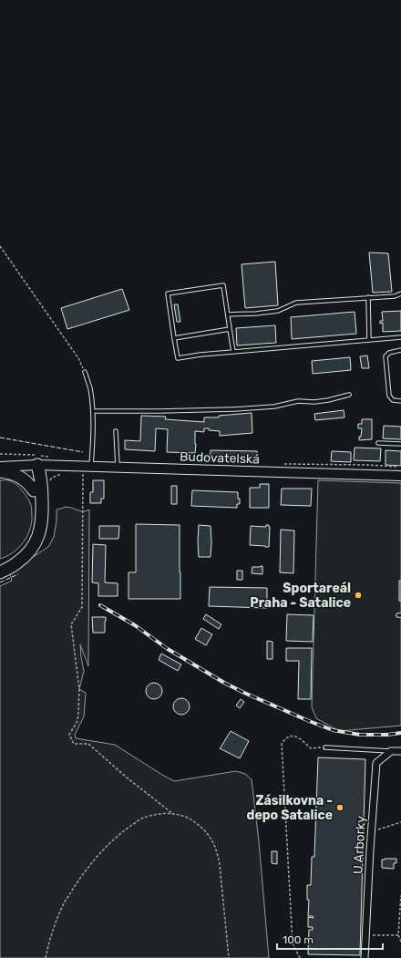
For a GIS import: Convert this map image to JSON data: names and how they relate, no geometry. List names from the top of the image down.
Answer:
{
  "streets": {
    "street": ["Budovatelská", "U Arborky"]
  },
  "places": ["Sportareál Praha - Satalice", "Zásilkovna - depo Satalice"],
  "scale_bar": "100 m"
}
